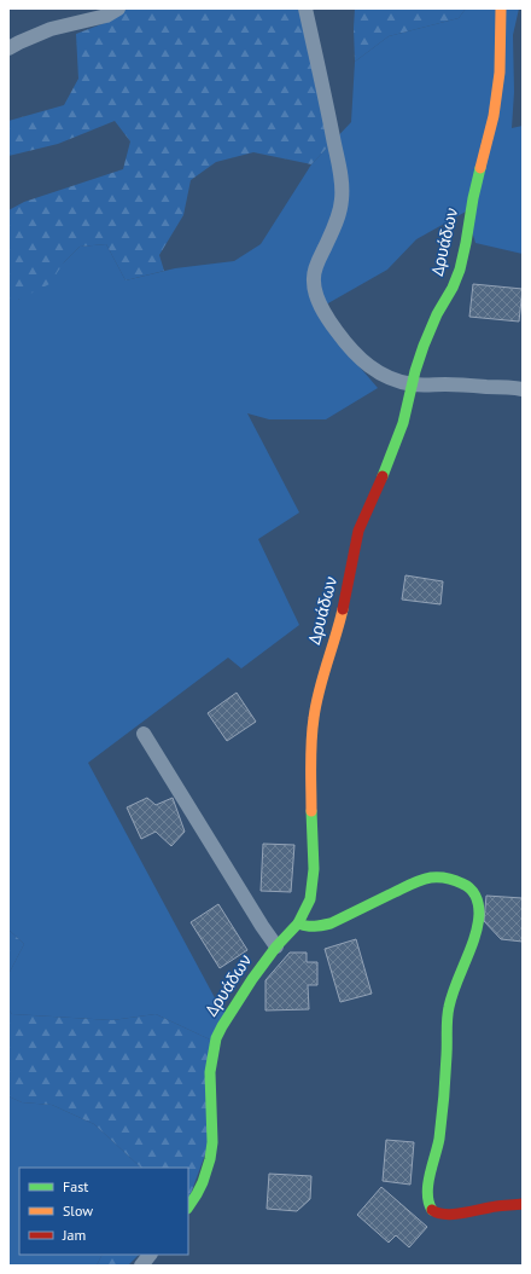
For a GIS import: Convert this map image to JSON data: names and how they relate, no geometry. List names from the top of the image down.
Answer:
{
  "streets": {
    "street": ["Δρυάδων"]
  },
  "legend": ["Fast", "Slow", "Jam"]
}
